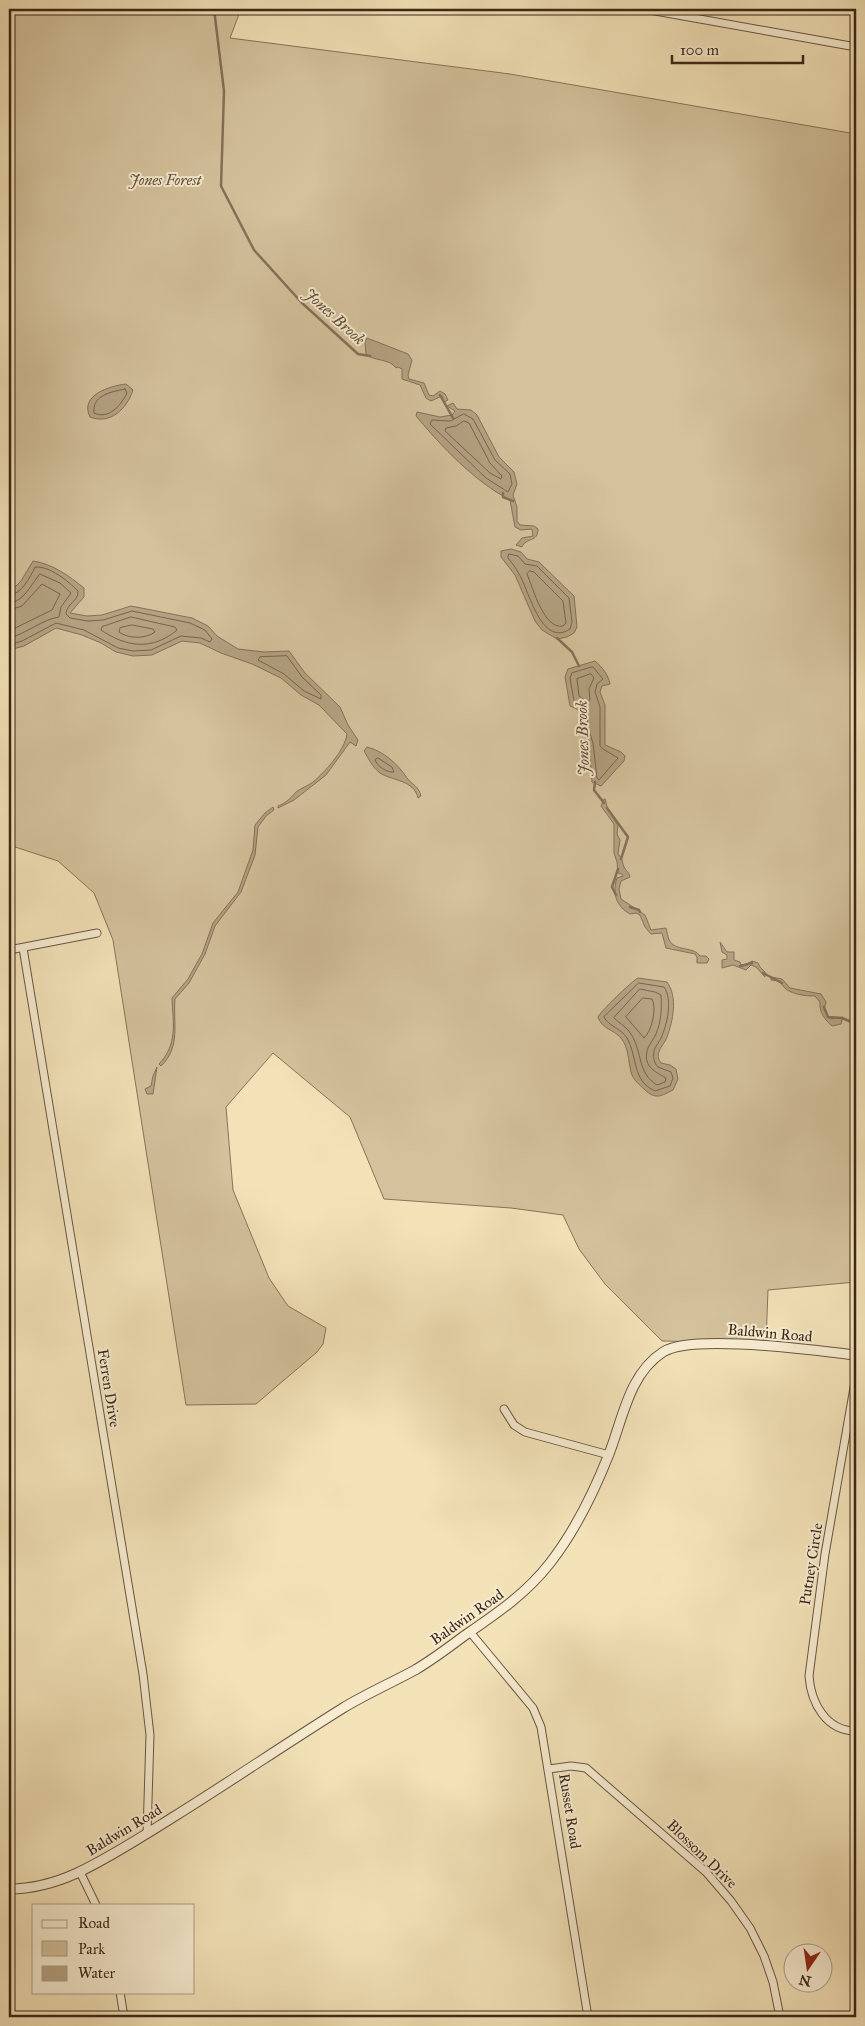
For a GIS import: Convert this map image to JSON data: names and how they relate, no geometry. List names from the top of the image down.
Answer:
{
  "streets": {
    "street": [
      "Baldwin Road",
      "Ferren Drive",
      "Putney Circle",
      "Russet Road",
      "Blossom Drive"
    ]
  },
  "crossings": [
    ["Baldwin Road", "Ferren Drive"],
    ["Baldwin Road", "Russet Road"],
    ["Russet Road", "Blossom Drive"]
  ],
  "water": ["Jones Brook"],
  "parks": ["Jones Forest"],
  "legend": ["Road", "Park", "Water"],
  "scale_bar": "100 m",
  "north": "bottom"
}
